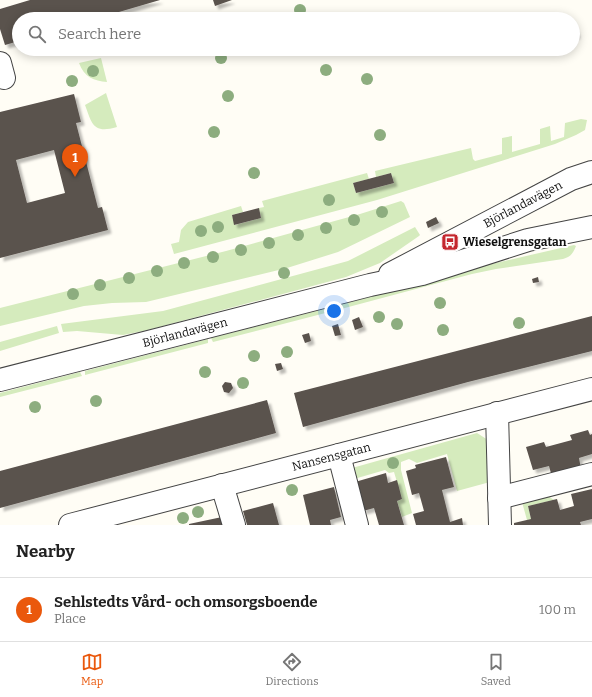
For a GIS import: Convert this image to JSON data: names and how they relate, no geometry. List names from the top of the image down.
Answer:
{
  "streets": {
    "street": ["Björlandavägen", "Nansensgatan"]
  },
  "places": {
    "bus stop": ["Wieselgrensgatan"]
  },
  "page": {
    "search": "Search here",
    "pins": "1",
    "heading": "Nearby",
    "list": [
      {
        "mark": "1",
        "name": "Sehlstedts Vård- och omsorgsboende",
        "note": "Place",
        "value": "100 m"
      }
    ],
    "nav": ["Map", "Directions", "Saved"]
  }
}
